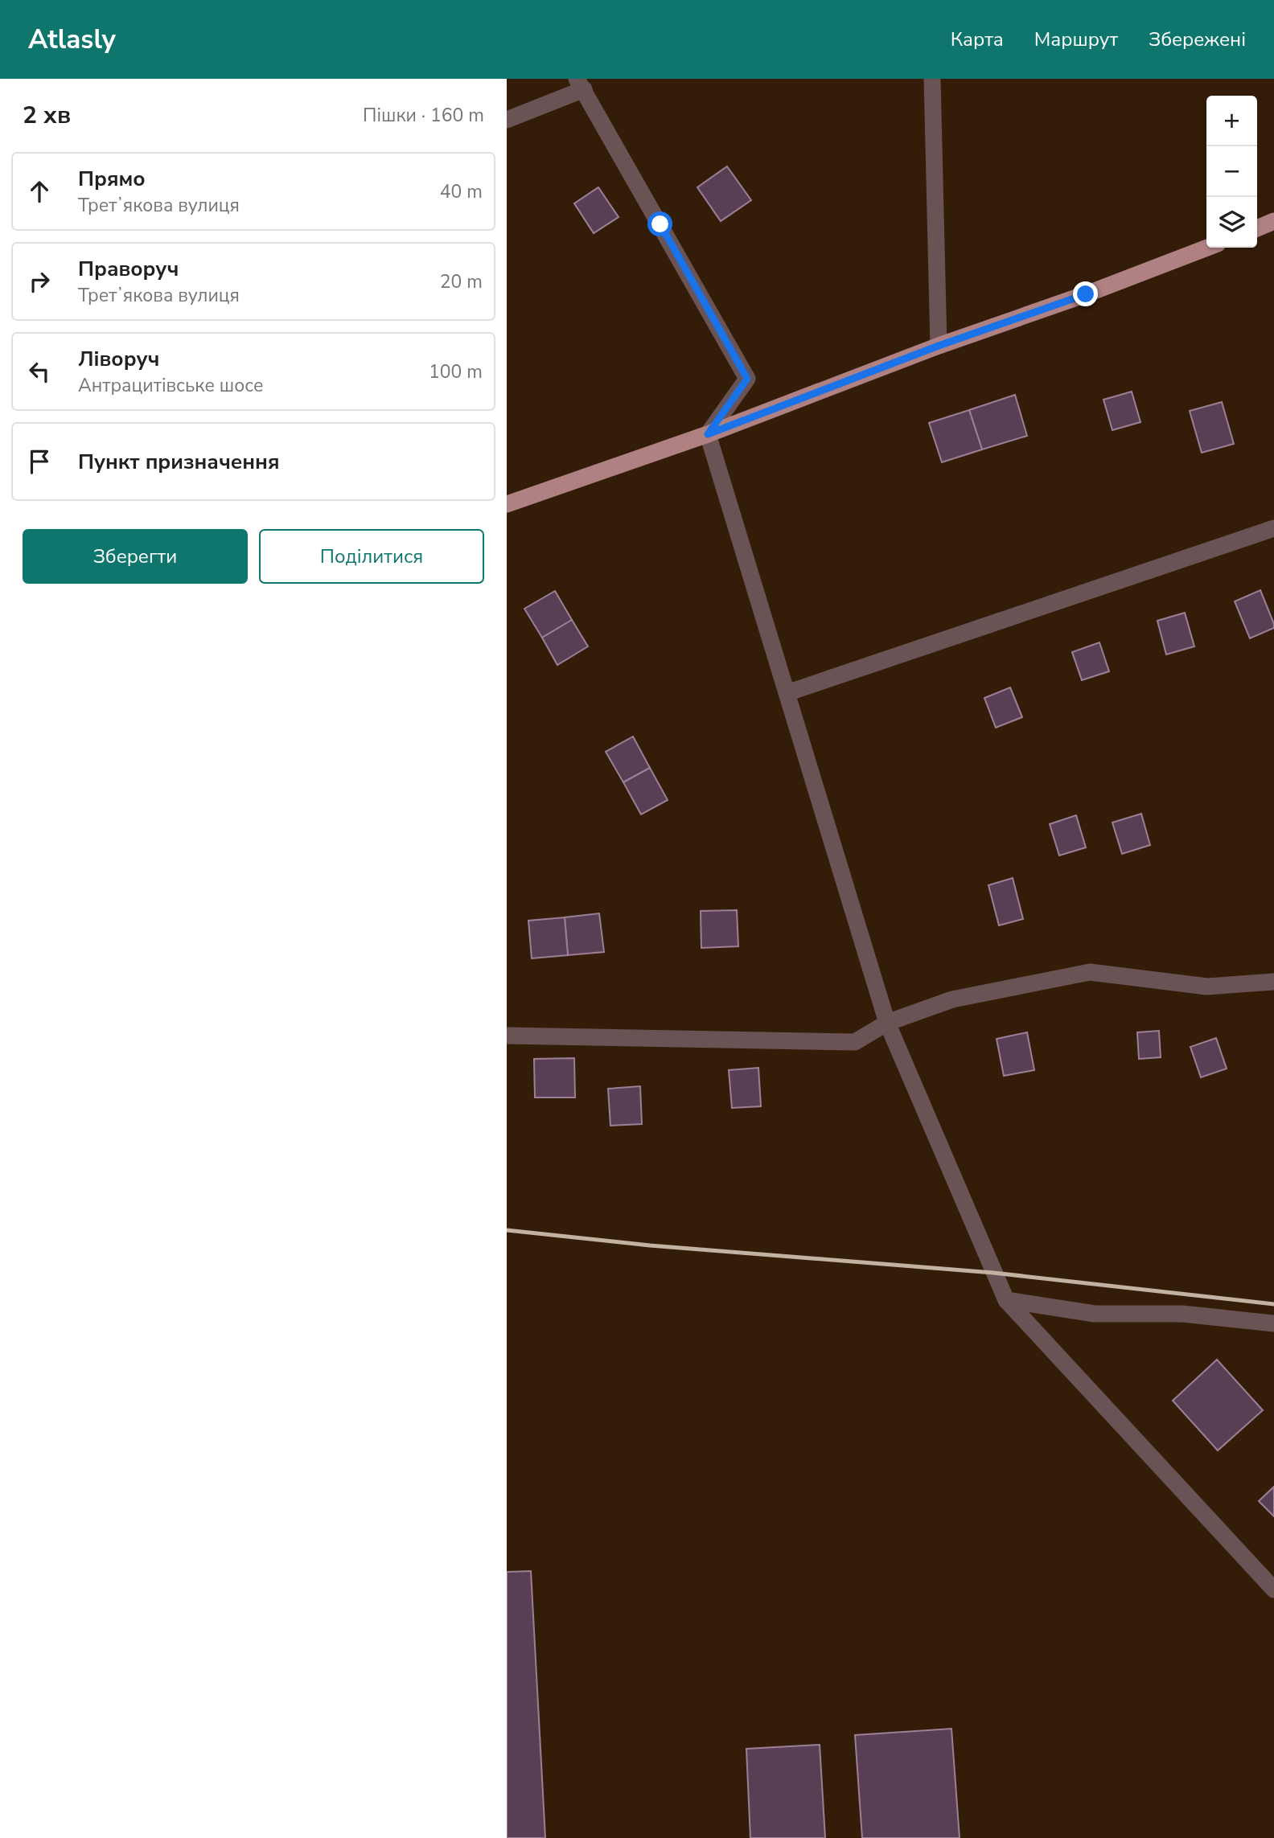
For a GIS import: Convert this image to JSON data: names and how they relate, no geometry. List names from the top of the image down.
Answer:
{
  "page": {
    "header": "Atlasly",
    "nav": ["Карта", "Маршрут", "Збережені"],
    "heading": ["2 хв", "Пішки · 160 m"],
    "map_buttons": ["+", "−"],
    "list": [
      ["Прямо", "Третʼякова вулиця", "40 m"],
      ["Праворуч", "Третʼякова вулиця", "20 m"],
      ["Ліворуч", "Антрацитівське шосе", "100 m"],
      "Пункт призначення"
    ],
    "buttons": ["Зберегти", "Поділитися"]
  }
}
